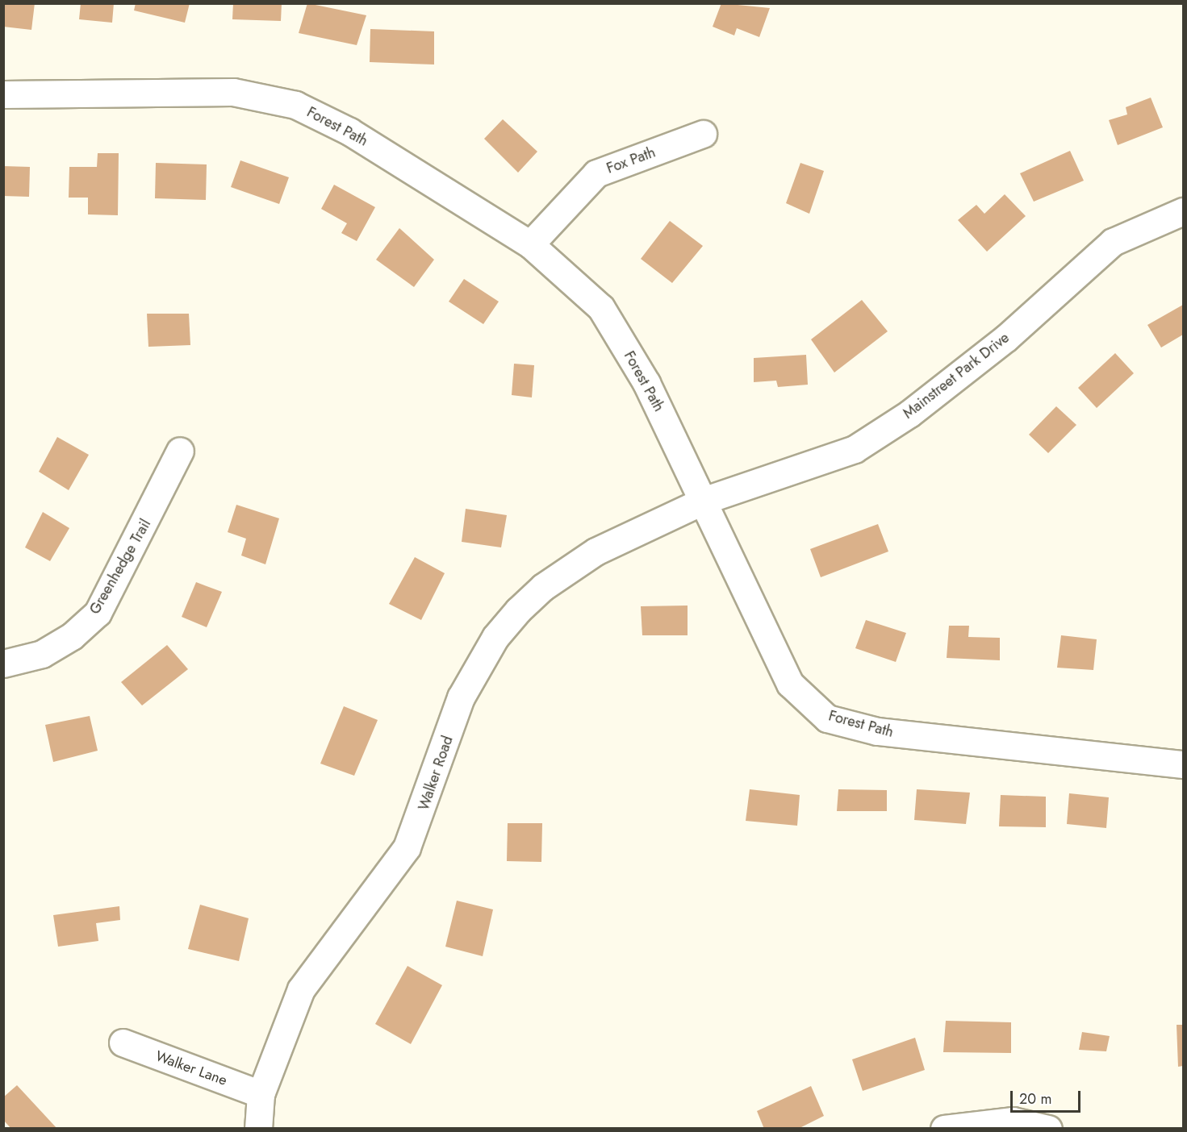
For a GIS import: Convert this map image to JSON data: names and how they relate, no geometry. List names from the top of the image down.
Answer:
{
  "streets": {
    "street": [
      "Forest Path",
      "Fox Path",
      "Mainstreet Park Drive",
      "Greenhedge Trail",
      "Walker Road",
      "Walker Lane"
    ]
  },
  "crossings": [
    ["Forest Path", "Fox Path"],
    ["Forest Path", "Mainstreet Park Drive"],
    ["Forest Path", "Walker Road"],
    ["Mainstreet Park Drive", "Walker Road"],
    ["Walker Road", "Walker Lane"]
  ],
  "scale_bar": "20 m"
}
